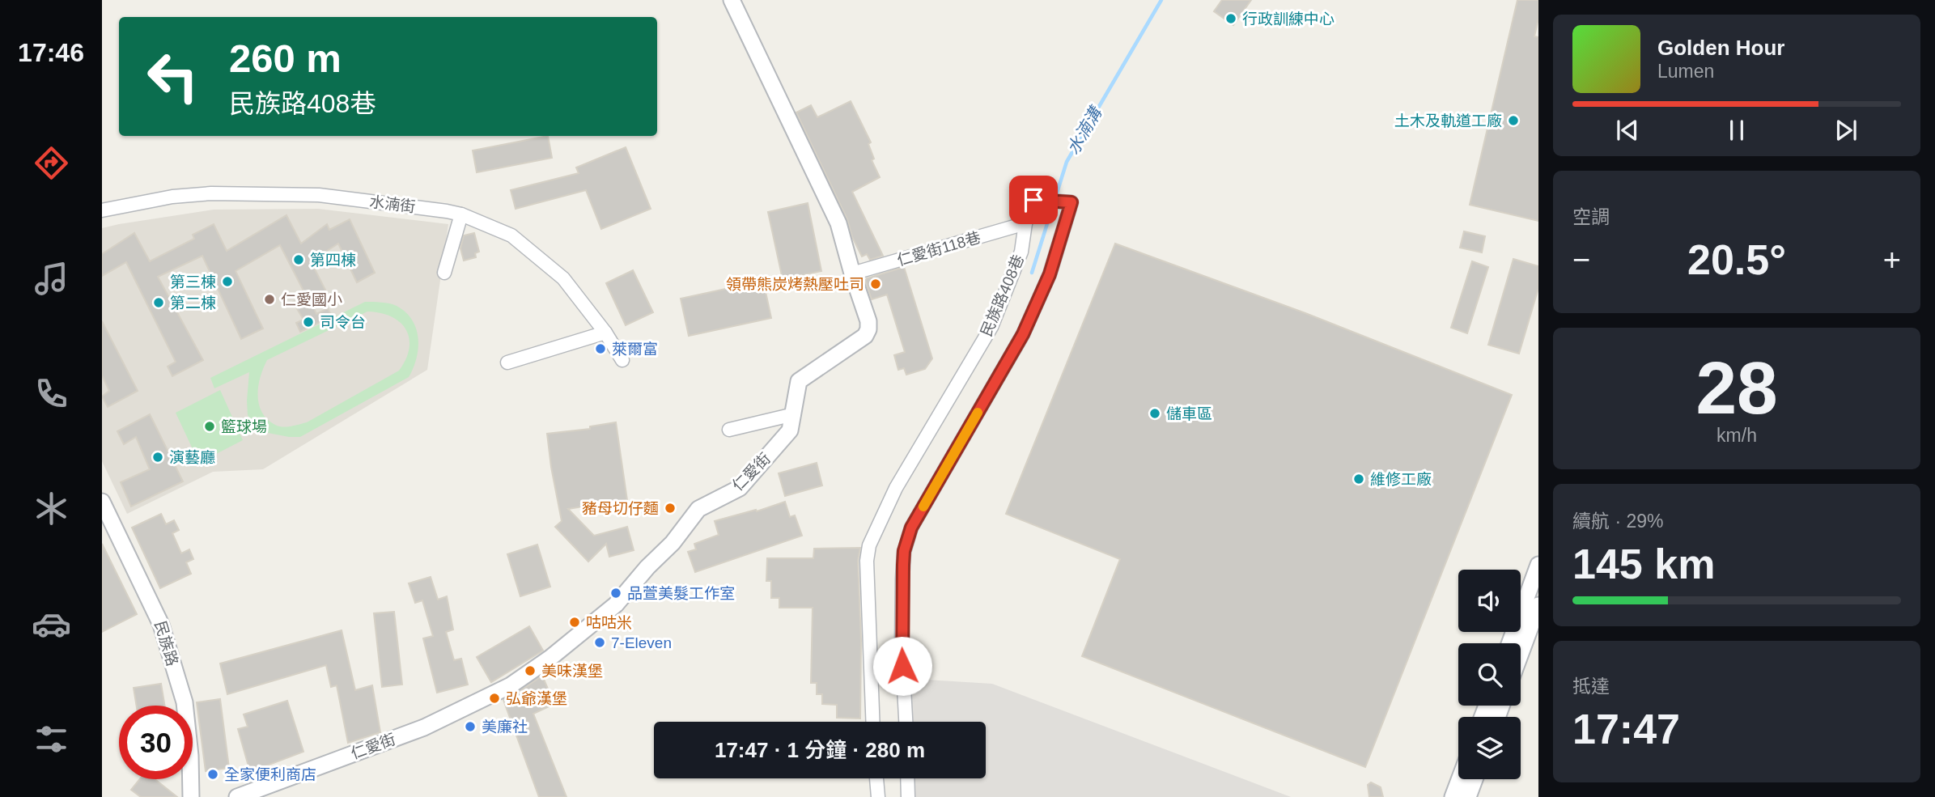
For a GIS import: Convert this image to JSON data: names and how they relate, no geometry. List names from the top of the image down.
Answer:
{
  "streets": {
    "street": [
      "水湳街",
      "仁愛街118巷",
      "民族路408巷",
      "仁愛街",
      "民族路"
    ]
  },
  "crossings": [
    ["仁愛街118巷", "民族路408巷"],
    ["仁愛街118巷", "仁愛街"]
  ],
  "water": ["水湳溝"],
  "places": [
    "行政訓練中心",
    "土木及軌道工廠",
    "第四棟",
    "第三棟",
    "領帶熊炭烤熱壓吐司",
    "仁愛國小",
    "第二棟",
    "司令台",
    "萊爾富",
    "儲車區",
    "籃球場",
    "演藝廳",
    "維修工廠",
    "豬母切仔麵",
    "品萱美髮工作室",
    "咕咕米",
    "7-Eleven",
    "美味漢堡",
    "弘爺漢堡",
    "美廉社",
    "全家便利商店"
  ],
  "page": {
    "tabs": "17:46",
    "turn": ["260 m", "民族路408巷"],
    "song": ["Golden Hour", "Lumen"],
    "tile": [
      "空調",
      ["28", "km/h"],
      ["續航 · 29%", "145 km"],
      ["抵達", "17:47"]
    ],
    "heat": ["−", "20.5°", "+"],
    "limit": "30",
    "trip": "17:47 · 1 分鐘 · 280 m"
  }
}
